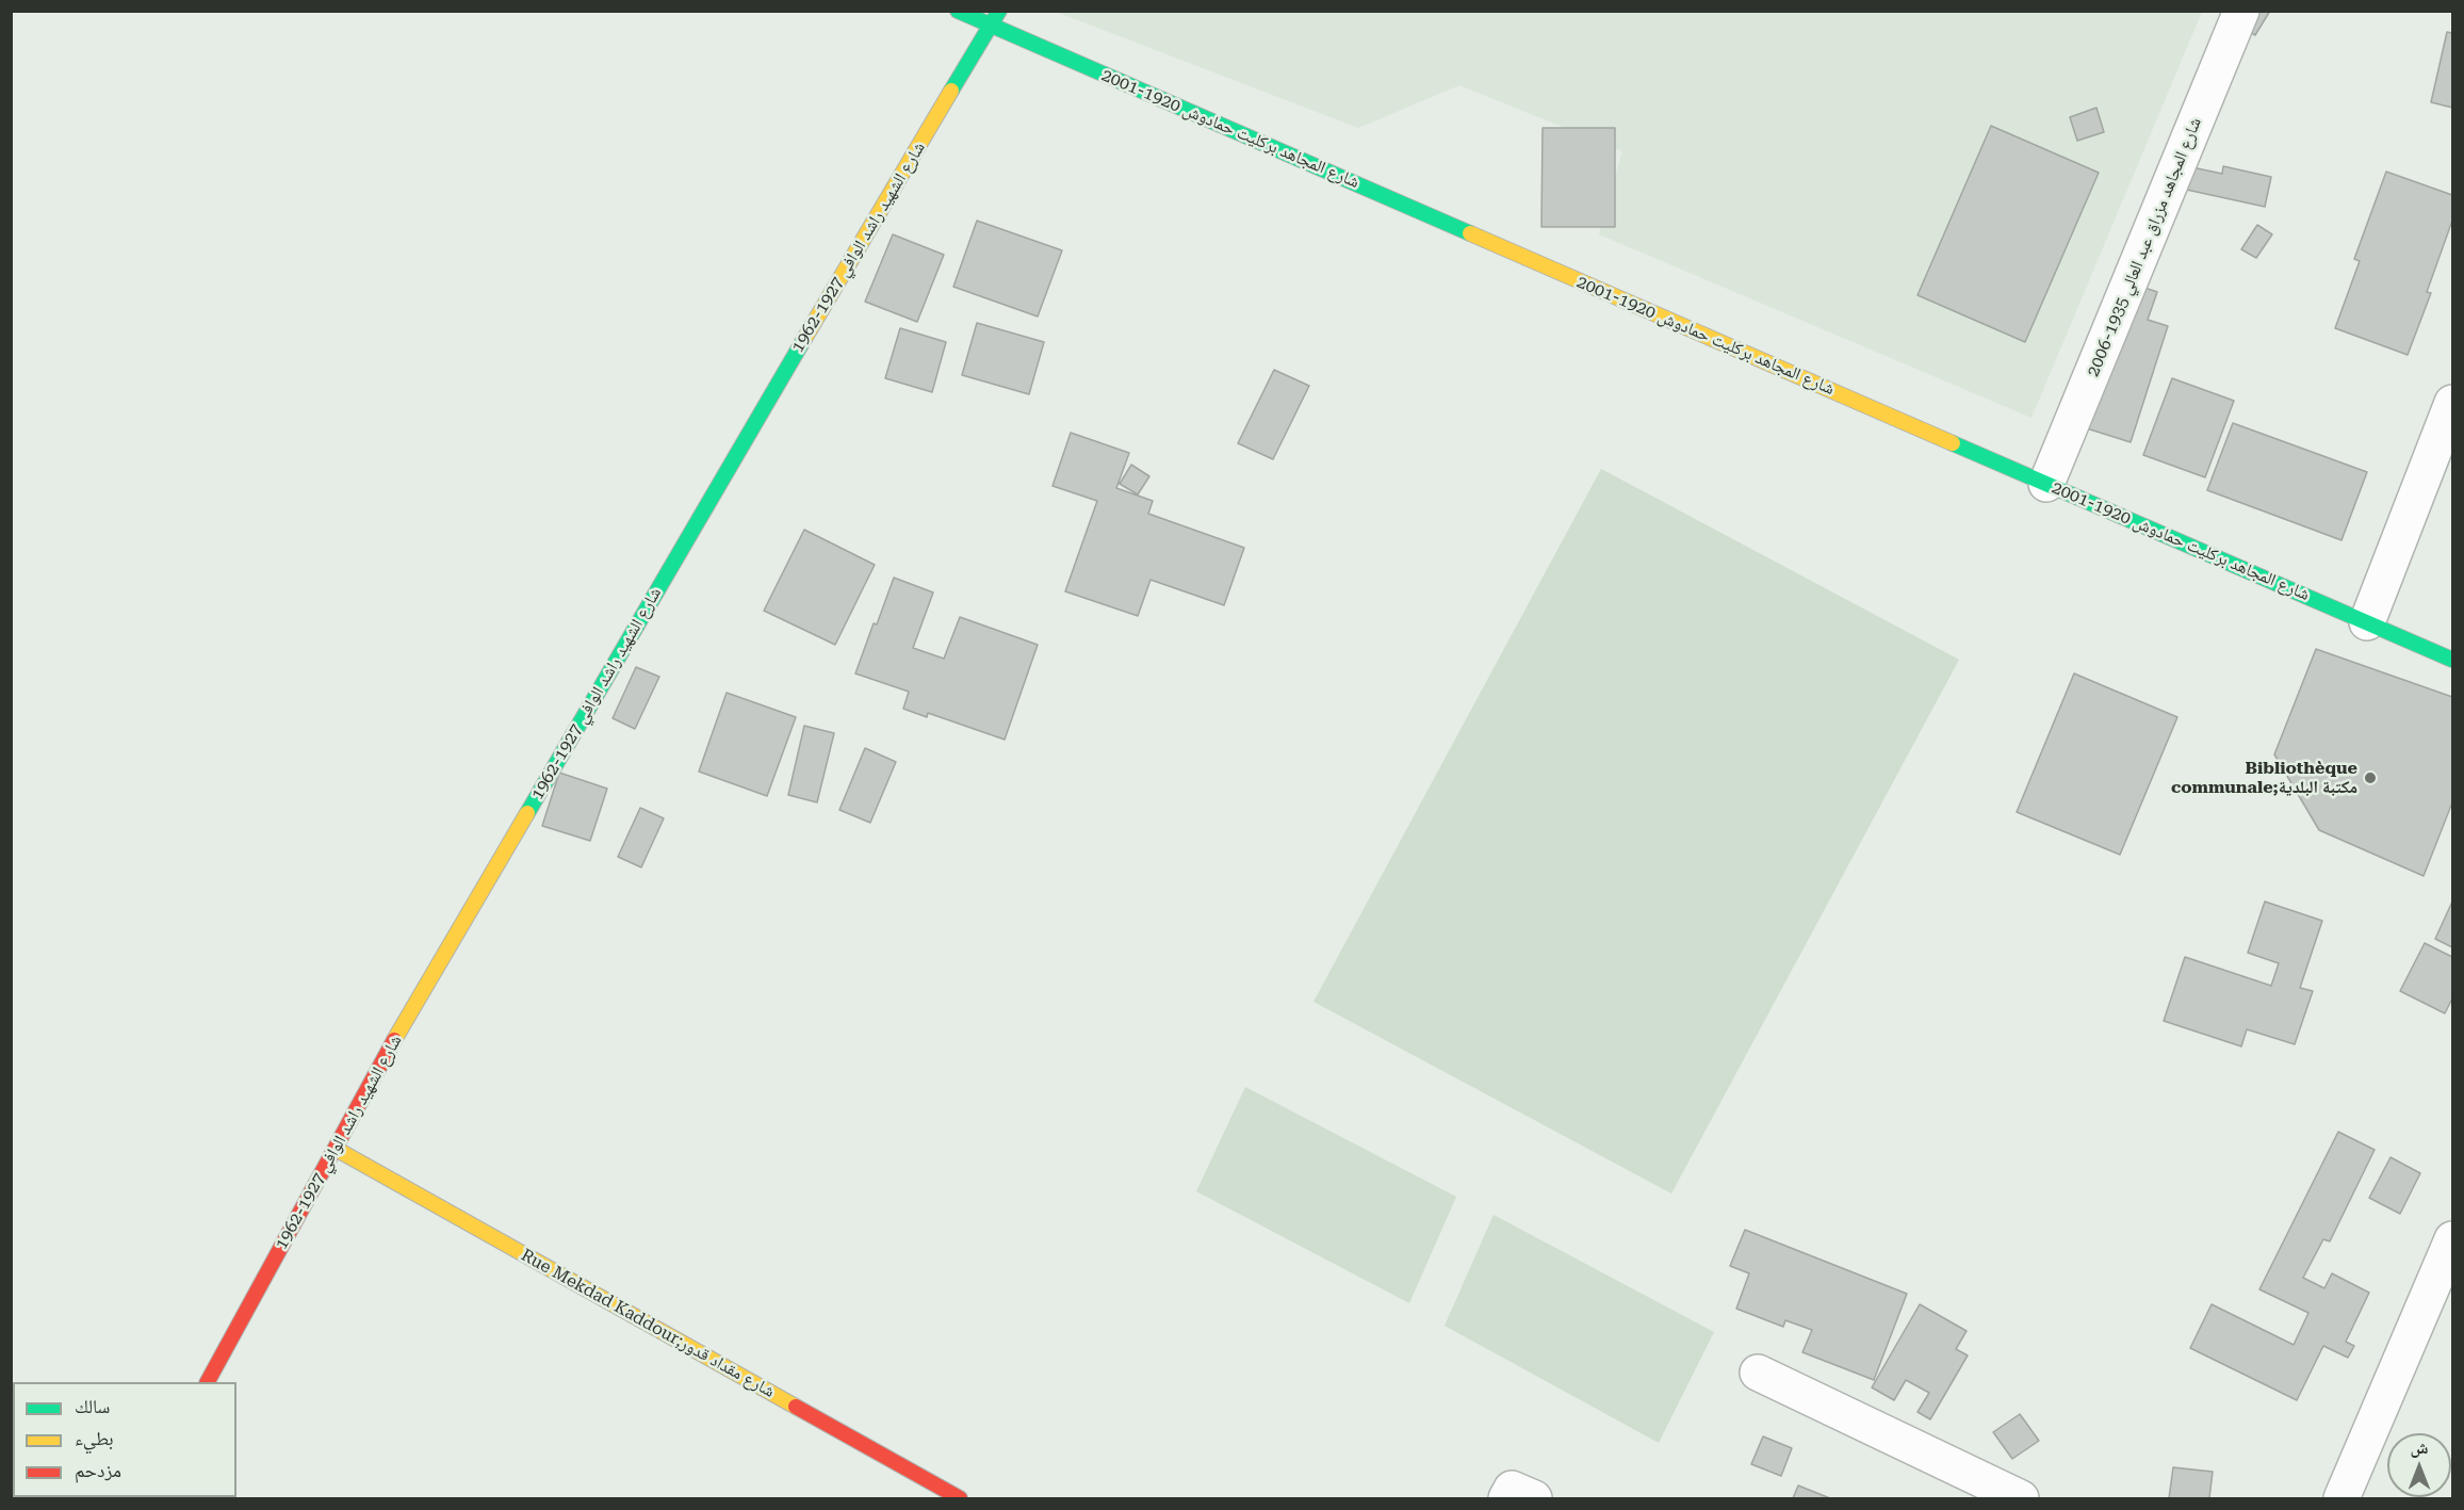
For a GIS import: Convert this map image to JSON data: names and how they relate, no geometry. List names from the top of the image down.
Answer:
{
  "streets": {
    "street": [
      "شارع المجاهد بركليت حمادوش 1920-2001",
      "شارع الشهيد راشد الوافي 1927-1962",
      "شارع المجاهد مزراق عبد العالي 1935-2006",
      "Rue Mekdad Kaddour;شارع مقداد قدور"
    ]
  },
  "crossings": [
    ["شارع المجاهد بركليت حمادوش 1920-2001", "شارع الشهيد راشد الوافي 1927-1962"],
    ["شارع المجاهد بركليت حمادوش 1920-2001", "شارع المجاهد مزراق عبد العالي 1935-2006"],
    ["شارع الشهيد راشد الوافي 1927-1962", "Rue Mekdad Kaddour;شارع مقداد قدور"]
  ],
  "places": ["Bibliothèque communale;مكتبة البلدية"],
  "legend": ["سالك", "بطيء", "مزدحم"],
  "north": "top"
}
